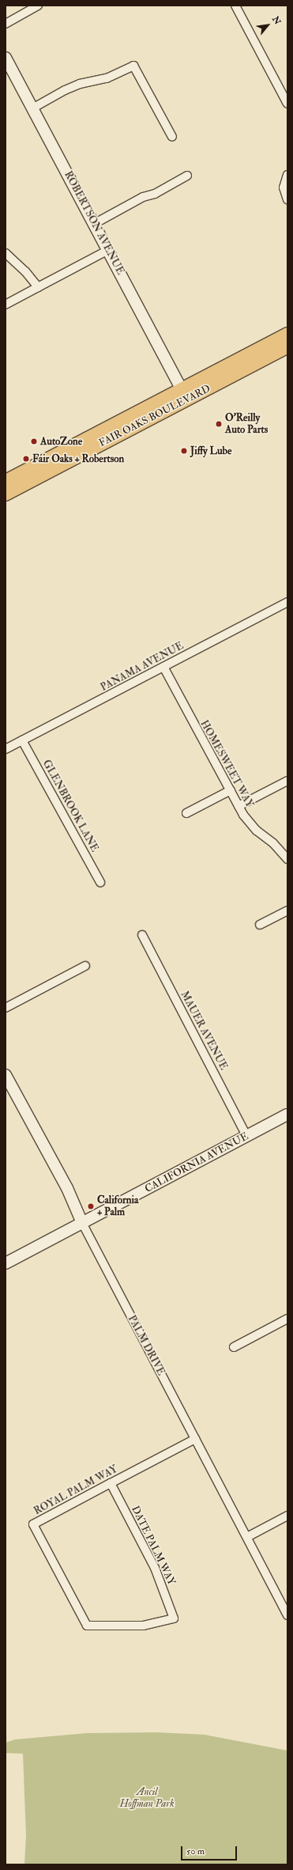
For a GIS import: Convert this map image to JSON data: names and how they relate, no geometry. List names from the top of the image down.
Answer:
{
  "streets": {
    "main road": ["FAIR OAKS BOULEVARD"],
    "street": [
      "ROBERTSON AVENUE",
      "PANAMA AVENUE",
      "HOMESWEET WAY",
      "GLENBROOK LANE",
      "MAUER AVENUE",
      "CALIFORNIA AVENUE",
      "PALM DRIVE",
      "ROYAL PALM WAY",
      "DATE PALM WAY"
    ]
  },
  "crossings": [
    ["ROBERTSON AVENUE", "FAIR OAKS BOULEVARD"],
    ["PANAMA AVENUE", "HOMESWEET WAY"],
    ["PANAMA AVENUE", "GLENBROOK LANE"],
    ["MAUER AVENUE", "CALIFORNIA AVENUE"],
    ["CALIFORNIA AVENUE", "PALM DRIVE"],
    ["PALM DRIVE", "ROYAL PALM WAY"],
    ["ROYAL PALM WAY", "DATE PALM WAY"]
  ],
  "parks": ["Ancil Hoffman Park"],
  "places": [
    "O'Reilly Auto Parts",
    "AutoZone",
    "Jiffy Lube",
    "Fair Oaks + Robertson",
    "California + Palm"
  ],
  "scale_bar": "50 m",
  "north": "top right"
}
